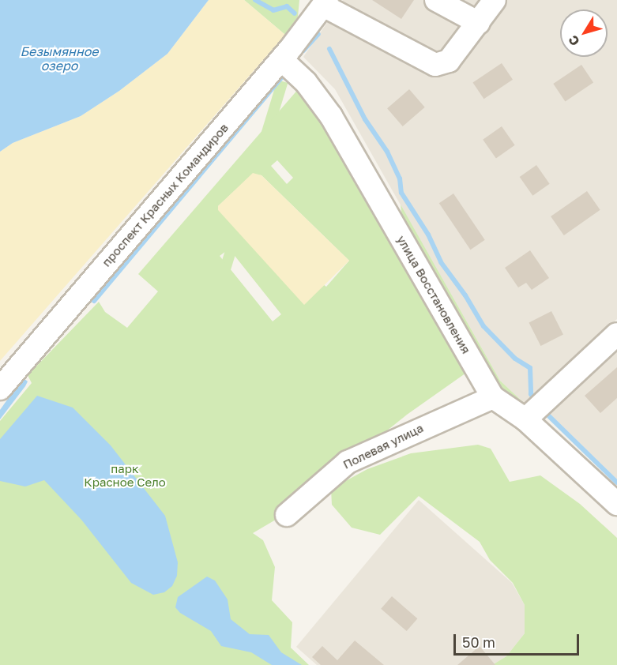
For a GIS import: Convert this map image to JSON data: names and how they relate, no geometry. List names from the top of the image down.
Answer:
{
  "streets": {
    "street": ["проспект Красных Командиров", "улица Восстановления", "Полевая улица"]
  },
  "crossings": [
    ["проспект Красных Командиров", "улица Восстановления"],
    ["улица Восстановления", "Полевая улица"]
  ],
  "water": ["Безымянное озеро"],
  "parks": ["парк Красное Село"],
  "scale_bar": "50 m",
  "north": "bottom left"
}
